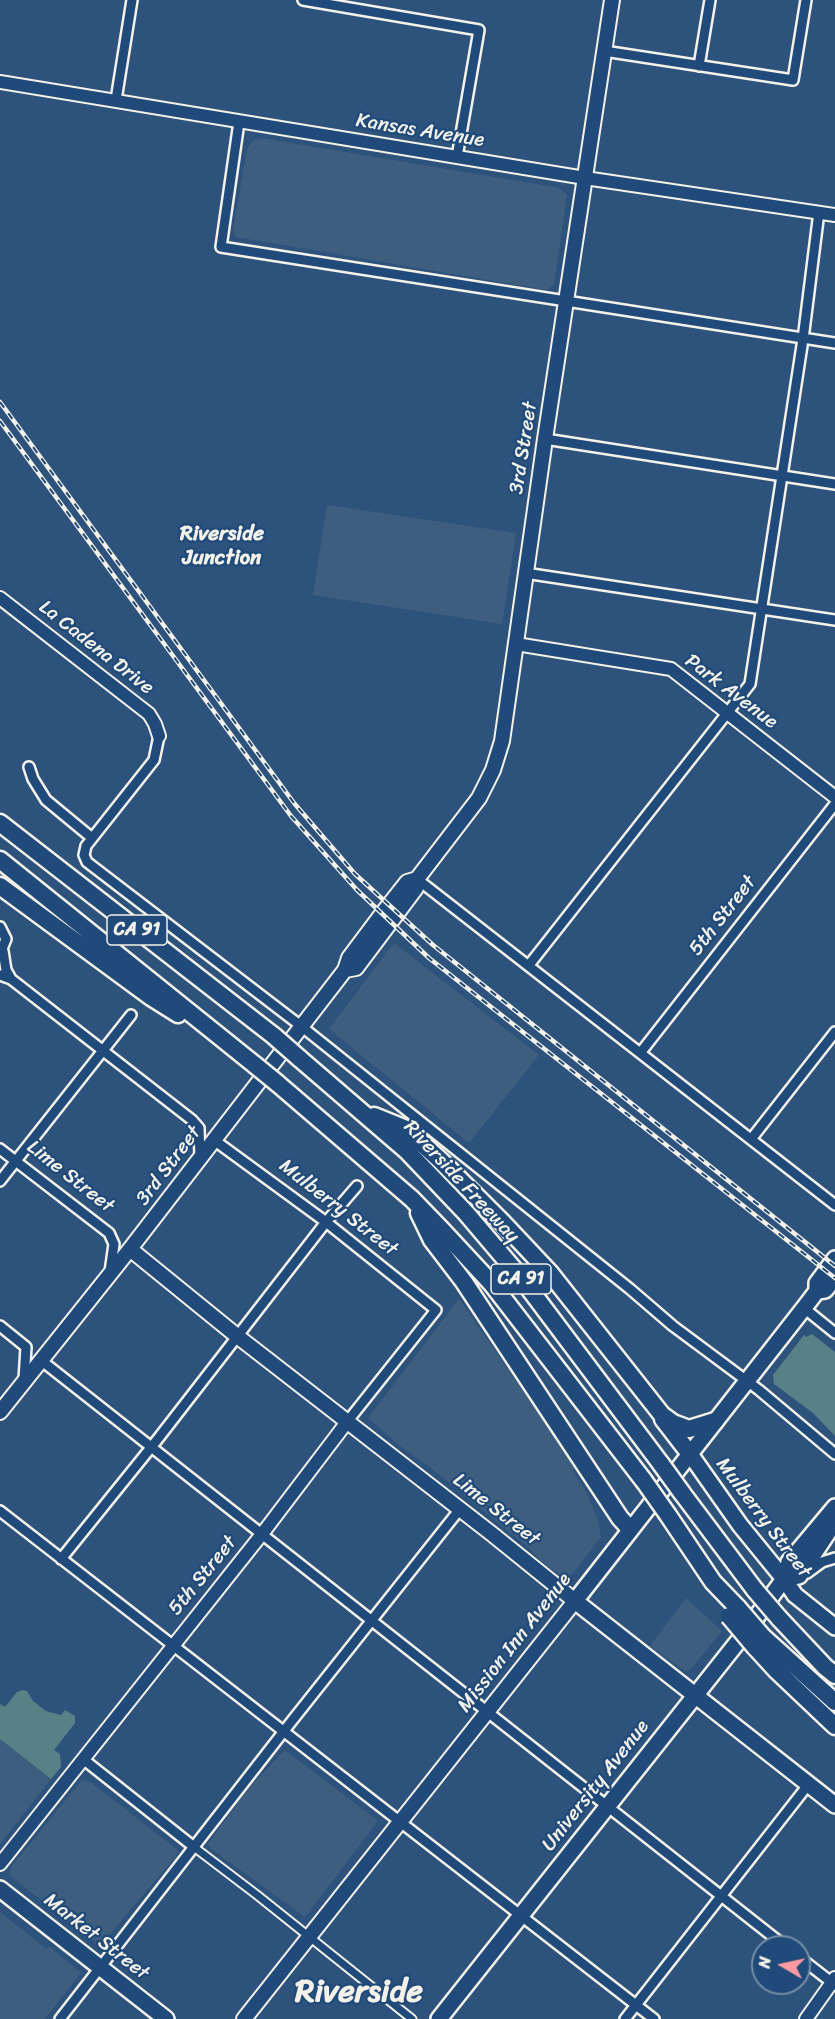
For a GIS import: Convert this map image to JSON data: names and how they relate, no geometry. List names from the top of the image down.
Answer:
{
  "streets": {
    "highway": ["CA 91", "Riverside Freeway"],
    "main road": [
      "3rd Street",
      "Lime Street",
      "Mulberry Street",
      "Mission Inn Avenue",
      "University Avenue",
      "Market Street"
    ],
    "street": [
      "Kansas Avenue",
      "La Cadena Drive",
      "Park Avenue",
      "5th Street"
    ]
  },
  "crossings": [
    ["Kansas Avenue", "3rd Street"],
    ["3rd Street", "Park Avenue"],
    ["3rd Street", "Lime Street"],
    ["3rd Street", "Mulberry Street"],
    ["5th Street", "Lime Street"],
    ["5th Street", "Mulberry Street"],
    ["Lime Street", "Mission Inn Avenue"],
    ["Lime Street", "University Avenue"],
    ["Mulberry Street", "Mission Inn Avenue"],
    ["Mulberry Street", "University Avenue"]
  ],
  "districts": ["Riverside Junction", "Riverside"],
  "north": "left"
}
